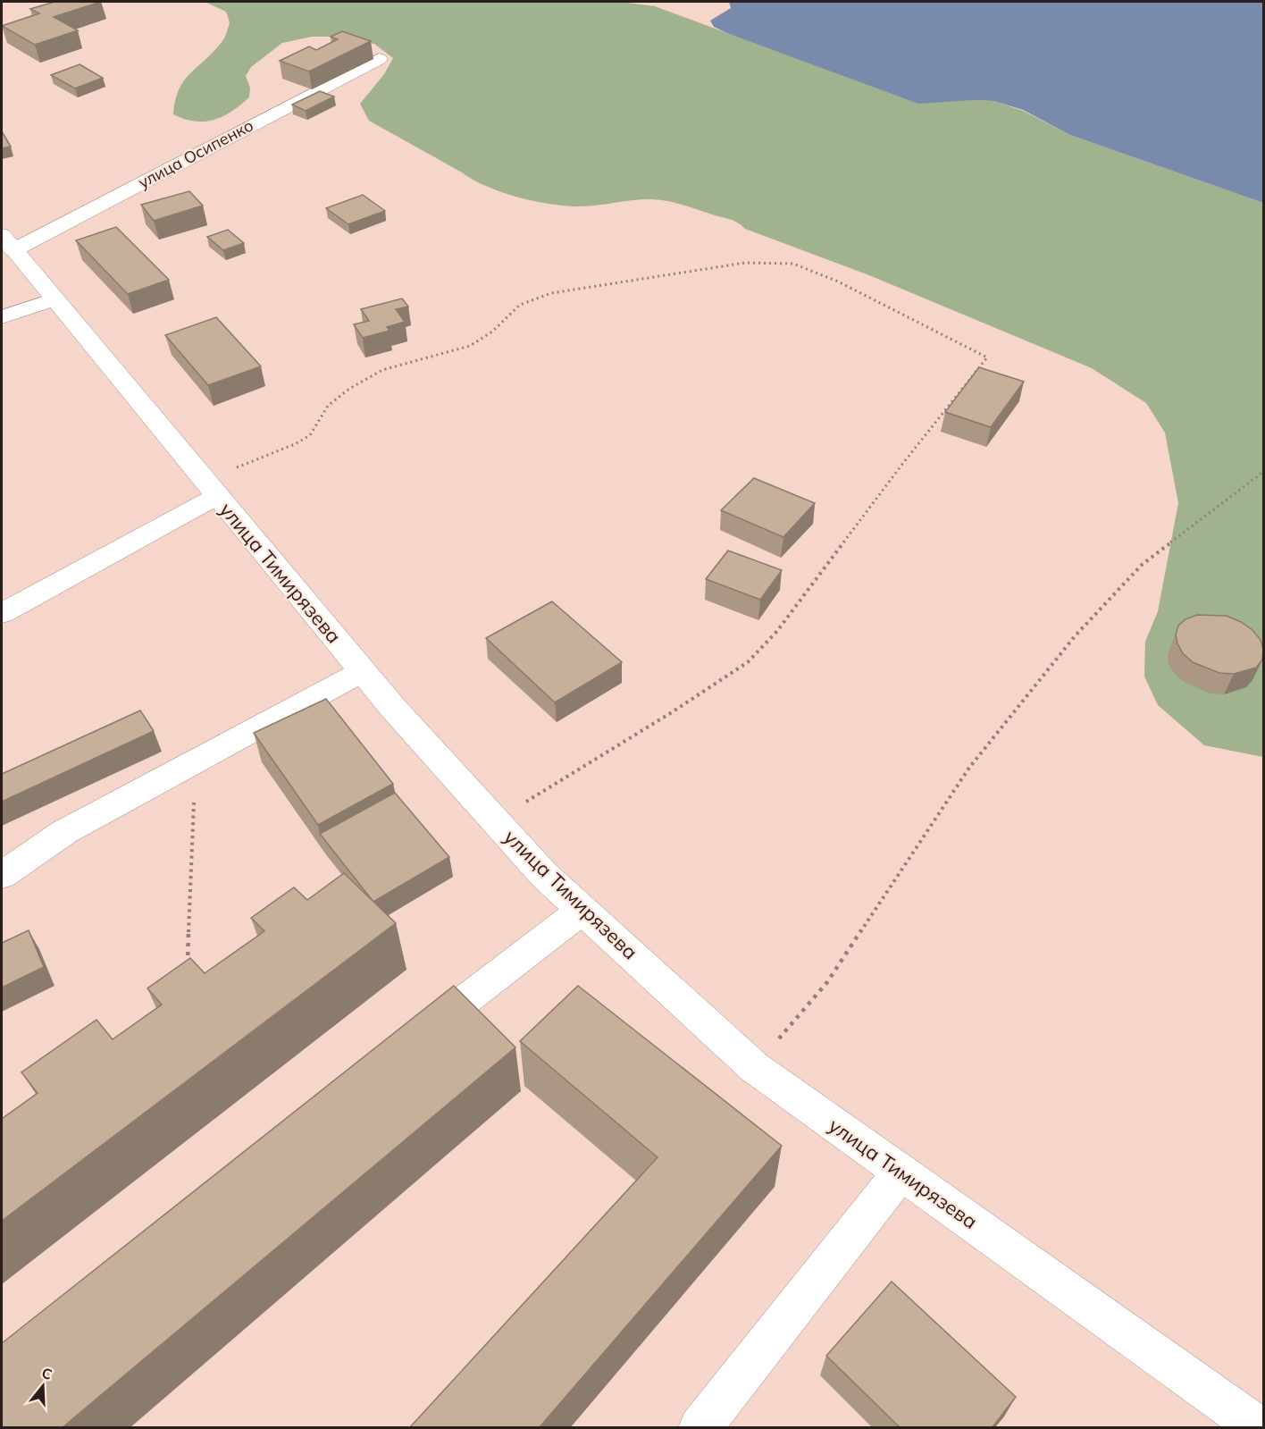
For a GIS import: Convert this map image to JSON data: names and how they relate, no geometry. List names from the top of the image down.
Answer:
{
  "streets": {
    "main road": ["улица Осипенко", "улица Тимирязева"]
  },
  "crossings": [
    ["улица Осипенко", "улица Тимирязева"]
  ],
  "north": "top"
}
